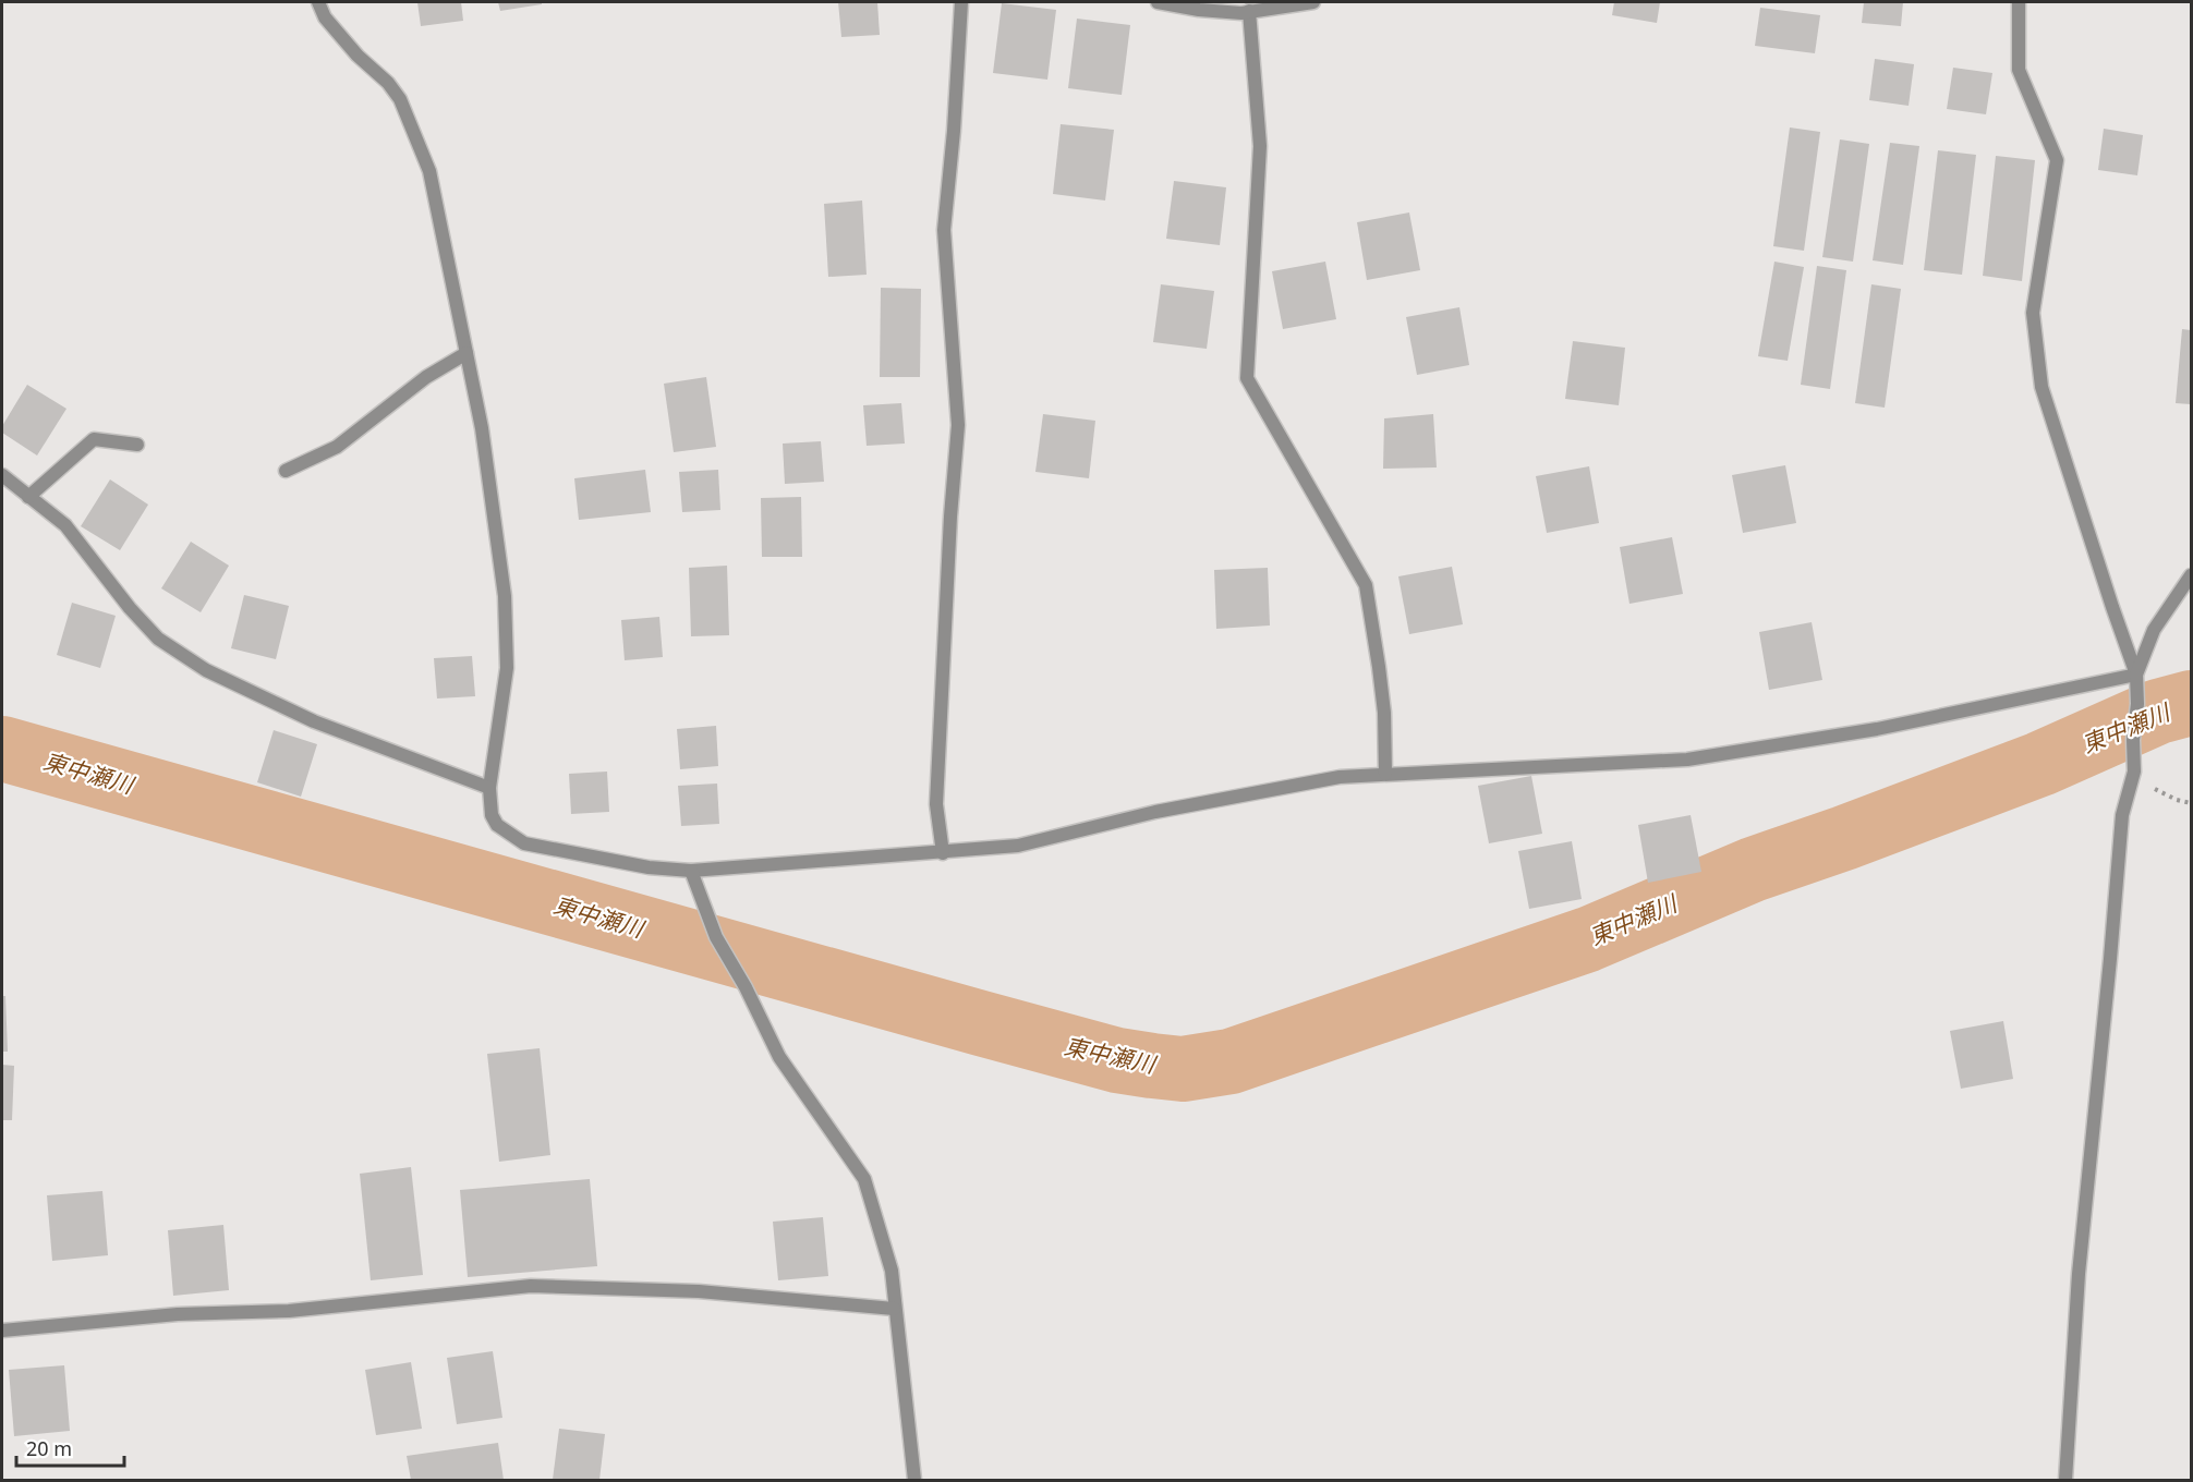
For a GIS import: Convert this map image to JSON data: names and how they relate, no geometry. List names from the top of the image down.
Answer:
{
  "water": ["東中瀬川"],
  "scale_bar": "20 m"
}
